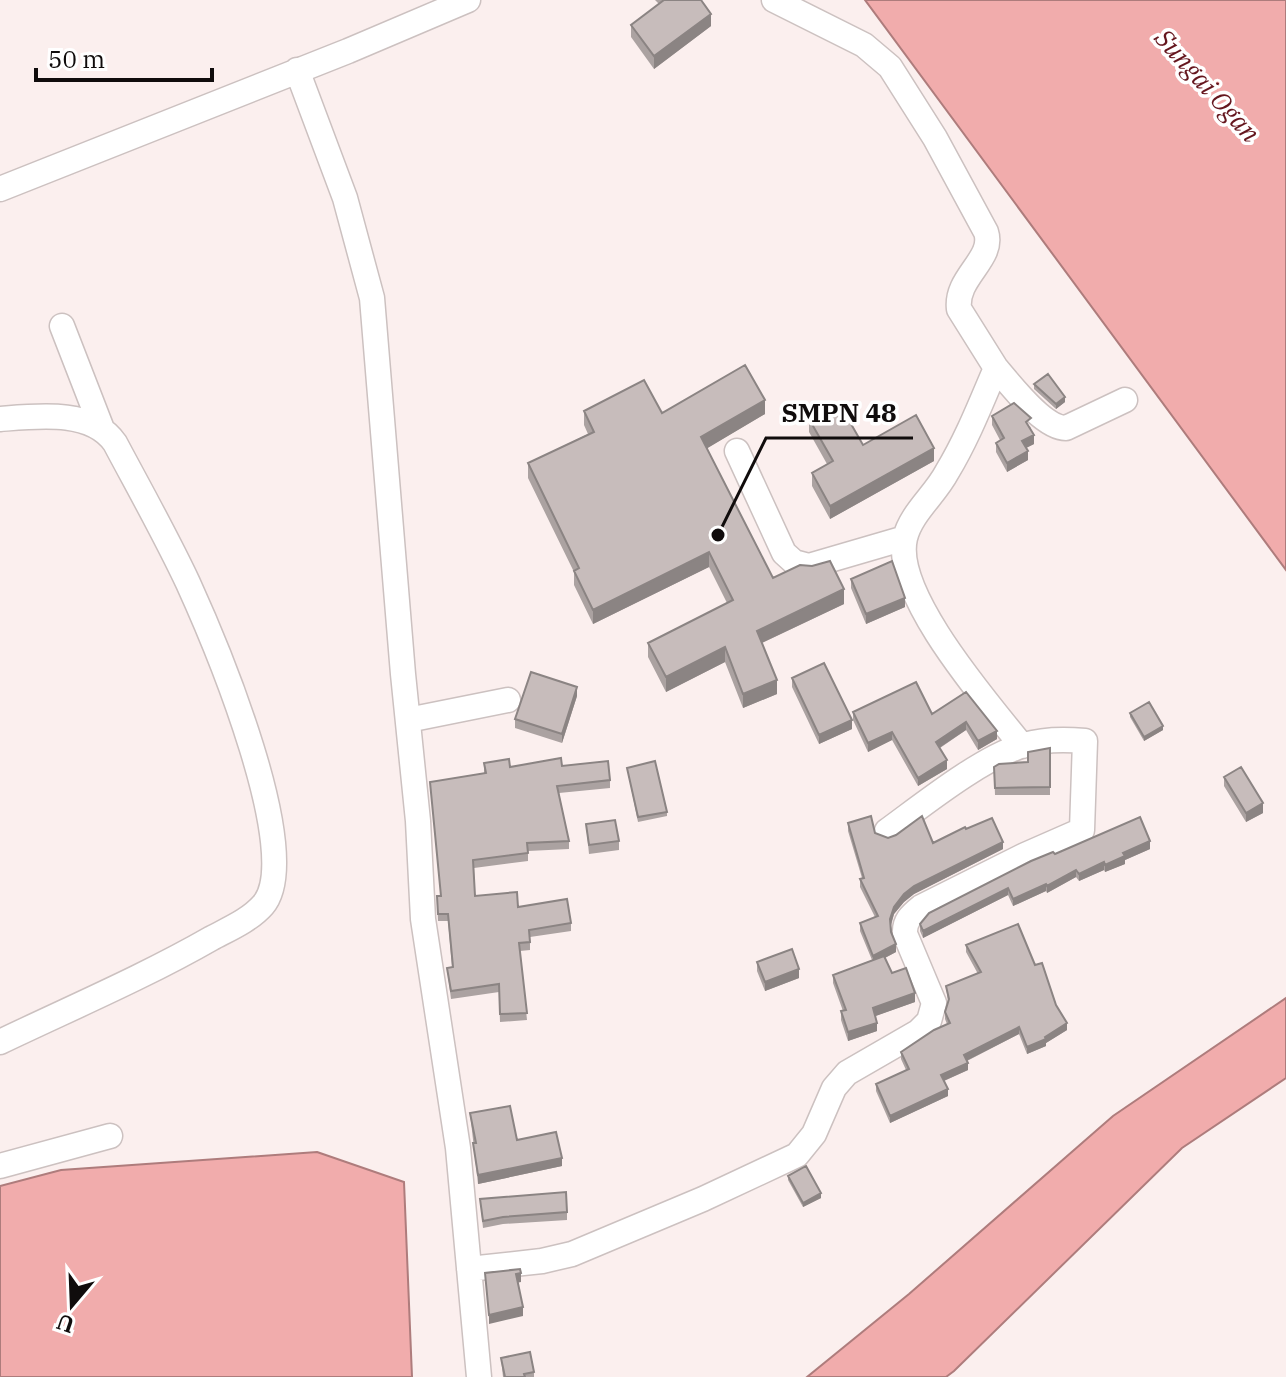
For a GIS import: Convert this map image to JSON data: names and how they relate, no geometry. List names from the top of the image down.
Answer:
{
  "water": ["Sungai Ogan"],
  "places": ["SMPN 48"],
  "scale_bar": "50 m",
  "north": "bottom"
}
